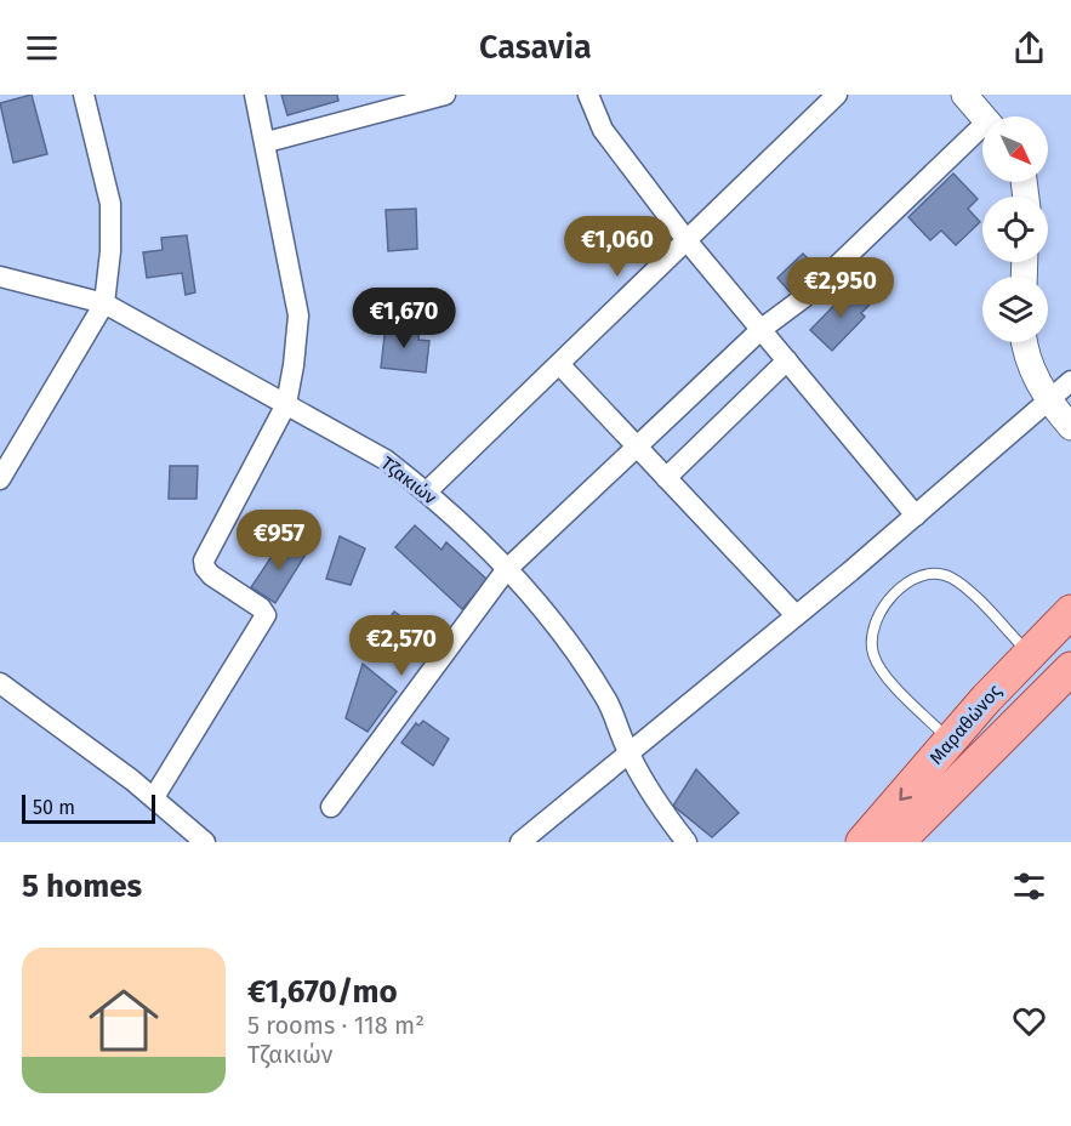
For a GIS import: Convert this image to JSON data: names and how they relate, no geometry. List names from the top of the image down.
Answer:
{
  "streets": {
    "main road": ["Μαραθώνος"],
    "street": ["Τζακιών"]
  },
  "scale_bar": "50 m",
  "north": "bottom right",
  "page": {
    "header": "Casavia",
    "price": [
      "€1,060",
      "€2,950",
      "€1,670",
      "€957",
      "€2,570"
    ],
    "scale": "50 m",
    "heading": "5 homes",
    "list": [
      {
        "name": "€1,670/mo",
        "note": "5 rooms · 118 m² · Τζακιών"
      }
    ]
  }
}
